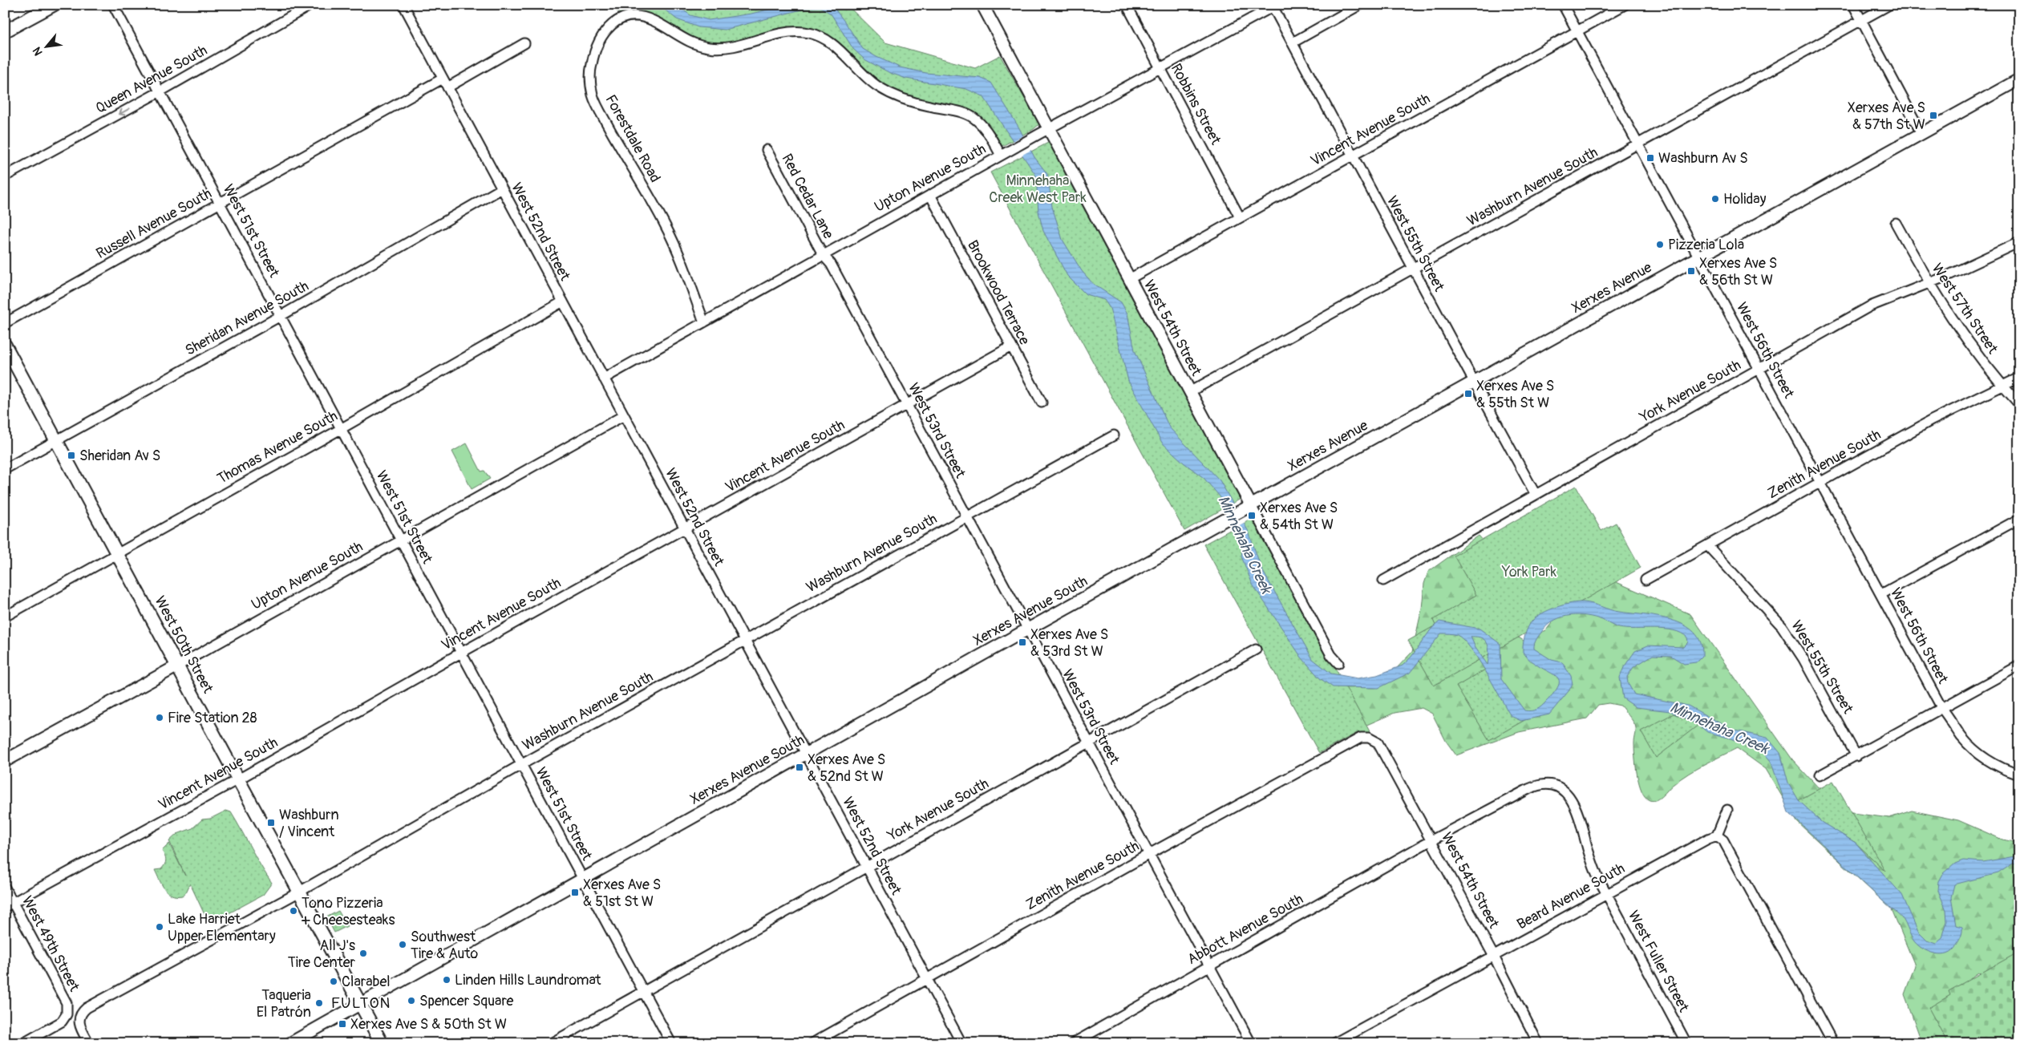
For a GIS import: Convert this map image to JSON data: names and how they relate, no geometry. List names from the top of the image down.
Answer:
{
  "streets": {
    "main road": ["West 50th Street"],
    "street": [
      "Queen Avenue South",
      "Robbins Street",
      "Vincent Avenue South",
      "Forestdale Road",
      "Upton Avenue South",
      "Washburn Avenue South",
      "Red Cedar Lane",
      "Russell Avenue South",
      "West 51st Street",
      "West 52nd Street",
      "West 55th Street",
      "Xerxes Avenue",
      "Brookwood Terrace",
      "West 57th Street",
      "Sheridan Avenue South",
      "West 54th Street",
      "West 56th Street",
      "York Avenue South",
      "West 53rd Street",
      "Thomas Avenue South",
      "Zenith Avenue South",
      "Xerxes Avenue South",
      "Beard Avenue South",
      "Abbott Avenue South",
      "West 49th Street",
      "West Fuller Street"
    ]
  },
  "crossings": [
    ["Queen Avenue South", "West 51st Street"],
    ["Robbins Street", "Vincent Avenue South"],
    ["Robbins Street", "Upton Avenue South"],
    ["Vincent Avenue South", "West 51st Street"],
    ["Vincent Avenue South", "West 52nd Street"],
    ["Vincent Avenue South", "West 55th Street"],
    ["Vincent Avenue South", "Brookwood Terrace"],
    ["Vincent Avenue South", "West 54th Street"],
    ["Vincent Avenue South", "West 56th Street"],
    ["Vincent Avenue South", "West 53rd Street"],
    ["Vincent Avenue South", "West 50th Street"],
    ["Vincent Avenue South", "West 49th Street"],
    ["Forestdale Road", "Upton Avenue South"],
    ["Upton Avenue South", "Red Cedar Lane"],
    ["Upton Avenue South", "West 51st Street"],
    ["Upton Avenue South", "West 52nd Street"],
    ["Upton Avenue South", "West 55th Street"],
    ["Upton Avenue South", "Brookwood Terrace"],
    ["Upton Avenue South", "West 54th Street"],
    ["Upton Avenue South", "West 53rd Street"],
    ["Upton Avenue South", "West 50th Street"],
    ["Washburn Avenue South", "West 51st Street"],
    ["Washburn Avenue South", "West 52nd Street"],
    ["Washburn Avenue South", "West 55th Street"],
    ["Washburn Avenue South", "West 54th Street"],
    ["Washburn Avenue South", "West 56th Street"],
    ["Washburn Avenue South", "West 53rd Street"],
    ["Washburn Avenue South", "West 50th Street"],
    ["Red Cedar Lane", "West 53rd Street"],
    ["Russell Avenue South", "West 51st Street"],
    ["Russell Avenue South", "West 52nd Street"],
    ["West 51st Street", "Sheridan Avenue South"],
    ["West 51st Street", "York Avenue South"],
    ["West 51st Street", "Thomas Avenue South"],
    ["West 51st Street", "Xerxes Avenue South"],
    ["West 52nd Street", "Sheridan Avenue South"],
    ["West 52nd Street", "York Avenue South"],
    ["West 52nd Street", "Thomas Avenue South"],
    ["West 52nd Street", "Zenith Avenue South"],
    ["West 52nd Street", "Xerxes Avenue South"],
    ["West 55th Street", "Xerxes Avenue"],
    ["West 55th Street", "York Avenue South"],
    ["West 55th Street", "Zenith Avenue South"],
    ["Xerxes Avenue", "West 54th Street"],
    ["Xerxes Avenue", "West 56th Street"],
    ["Xerxes Avenue", "Xerxes Avenue South"],
    ["West 57th Street", "York Avenue South"],
    ["West 57th Street", "Zenith Avenue South"],
    ["Sheridan Avenue South", "West 50th Street"],
    ["West 54th Street", "Zenith Avenue South"],
    ["West 54th Street", "Beard Avenue South"],
    ["West 54th Street", "Abbott Avenue South"],
    ["West 56th Street", "York Avenue South"],
    ["West 56th Street", "Zenith Avenue South"],
    ["York Avenue South", "West 53rd Street"],
    ["West 53rd Street", "Zenith Avenue South"],
    ["West 53rd Street", "Xerxes Avenue South"],
    ["West 53rd Street", "Abbott Avenue South"],
    ["Thomas Avenue South", "West 50th Street"],
    ["Xerxes Avenue South", "West 50th Street"],
    ["Beard Avenue South", "Abbott Avenue South"],
    ["Beard Avenue South", "West Fuller Street"],
    ["Abbott Avenue South", "West Fuller Street"]
  ],
  "one_way": ["Queen Avenue South"],
  "districts": ["FULTON"],
  "water": ["Minnehaha Creek"],
  "parks": ["Minnehaha Creek West Park", "York Park"],
  "places": {
    "transit": [
      "Xerxes Ave S & 57th St W",
      "Washburn Av S",
      "Xerxes Ave S & 56th St W",
      "Xerxes Ave S & 55th St W",
      "Sheridan Av S",
      "Xerxes Ave S & 54th St W",
      "Xerxes Ave S & 53rd St W",
      "Xerxes Ave S & 52nd St W",
      "Washburn / Vincent",
      "Xerxes Ave S & 51st St W",
      "Xerxes Ave S & 50th St W"
    ],
    "other": [
      "Holiday",
      "Pizzeria Lola",
      "Fire Station 28",
      "Tono Pizzeria + Cheesesteaks",
      "Lake Harriet Upper Elementary",
      "Southwest Tire & Auto",
      "All J's Tire Center",
      "Linden Hills Laundromat",
      "Clarabel",
      "Spencer Square",
      "Taqueria El Patrón"
    ]
  },
  "north": "bottom left"
}
